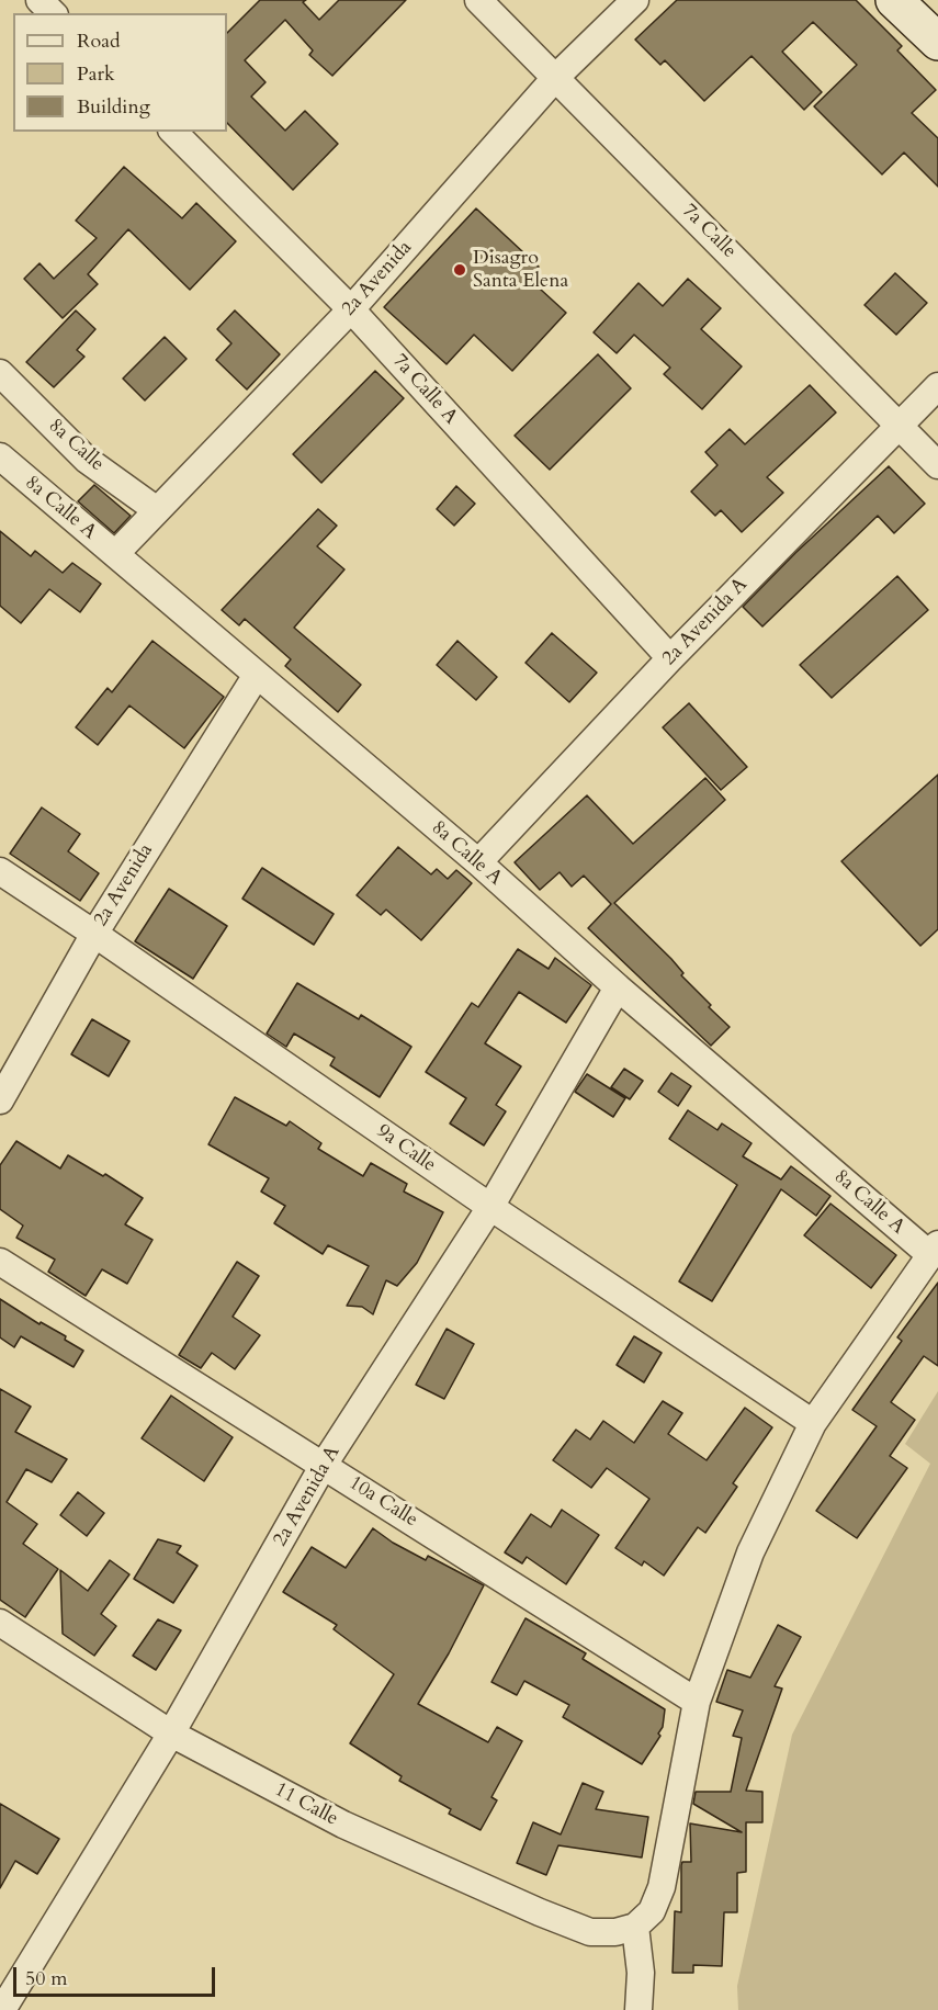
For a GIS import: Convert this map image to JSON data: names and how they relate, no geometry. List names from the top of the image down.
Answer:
{
  "streets": {
    "street": [
      "7a Calle",
      "2a Avenida",
      "7a Calle A",
      "8a Calle",
      "8a Calle A",
      "2a Avenida A",
      "9a Calle",
      "10a Calle",
      "11 Calle"
    ]
  },
  "crossings": [
    ["7a Calle", "2a Avenida"],
    ["7a Calle", "2a Avenida A"],
    ["2a Avenida", "7a Calle A"],
    ["2a Avenida", "8a Calle"],
    ["2a Avenida", "8a Calle A"],
    ["2a Avenida", "9a Calle"],
    ["7a Calle A", "2a Avenida A"],
    ["8a Calle A", "2a Avenida A"],
    ["2a Avenida A", "9a Calle"],
    ["2a Avenida A", "10a Calle"],
    ["2a Avenida A", "11 Calle"]
  ],
  "places": ["Disagro Santa Elena"],
  "legend": ["Road", "Park", "Building"],
  "scale_bar": "50 m"
}
